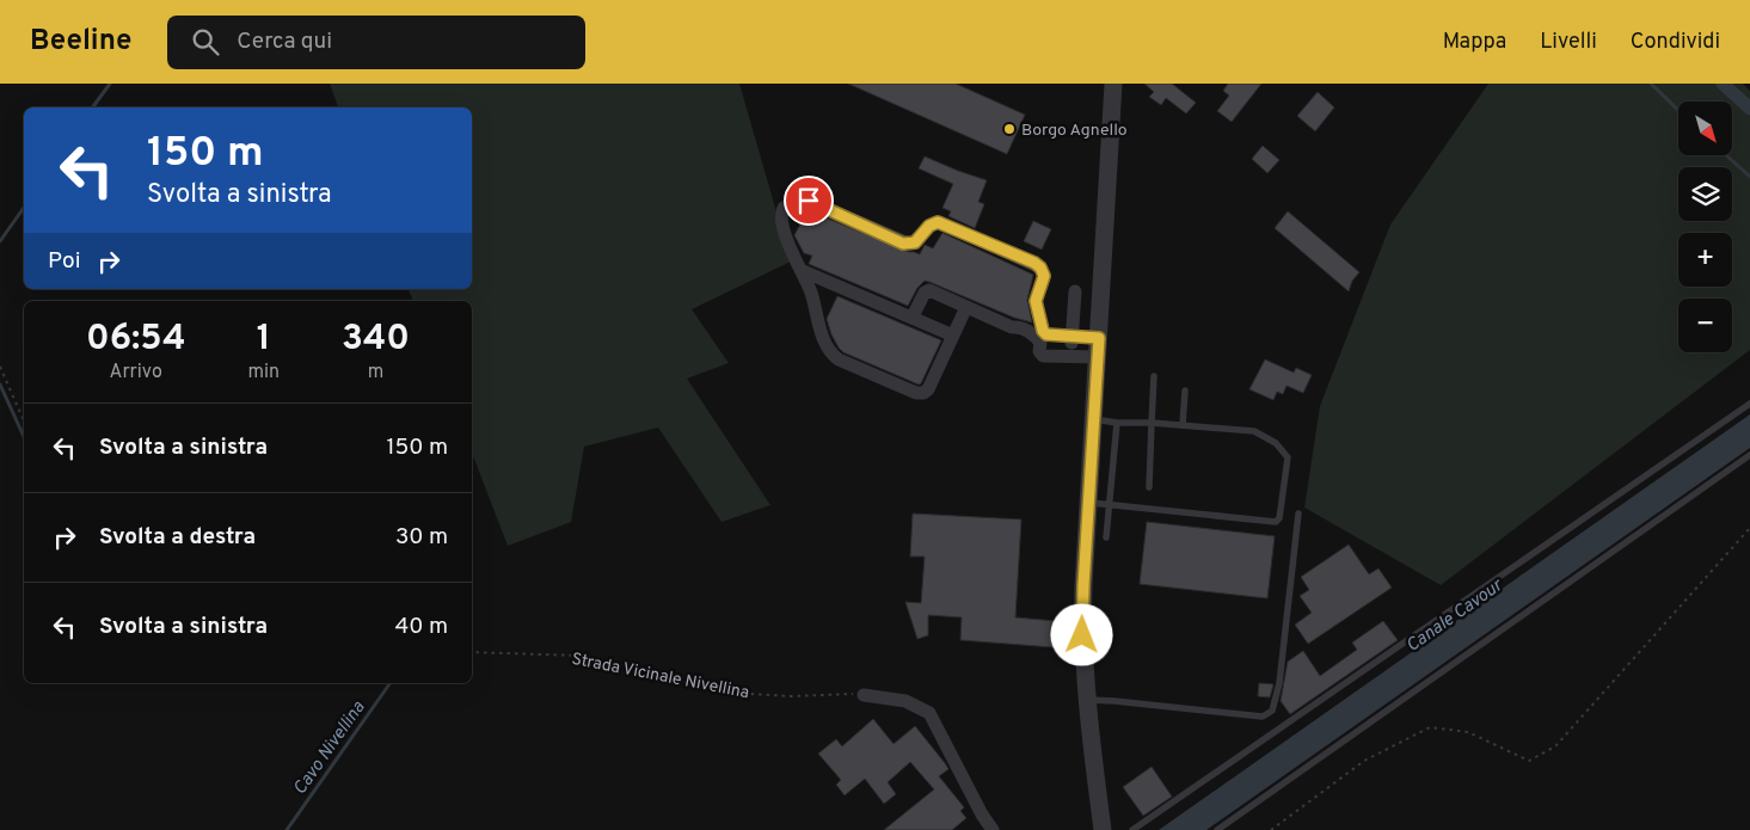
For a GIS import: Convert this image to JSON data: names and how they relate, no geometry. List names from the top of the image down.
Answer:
{
  "streets": {
    "path": ["Strada Vicinale Nivellina"]
  },
  "water": ["Canale Cavour", "Cavo Nivellina"],
  "places": ["Borgo Agnello"],
  "north": "bottom right",
  "page": {
    "header": "Beeline",
    "search": "Cerca qui",
    "nav": ["Mappa", "Livelli", "Condividi"],
    "map_buttons": ["+", "−"],
    "turn": ["150 m", "Svolta a sinistra"],
    "then": "Poi",
    "eta": [
      "06:54",
      "Arrivo",
      "1",
      "min",
      "340",
      "m"
    ],
    "list": [
      {
        "name": "Svolta a sinistra",
        "value": "150 m"
      },
      {
        "name": "Svolta a destra",
        "value": "30 m"
      },
      {
        "name": "Svolta a sinistra",
        "value": "40 m"
      }
    ]
  }
}
